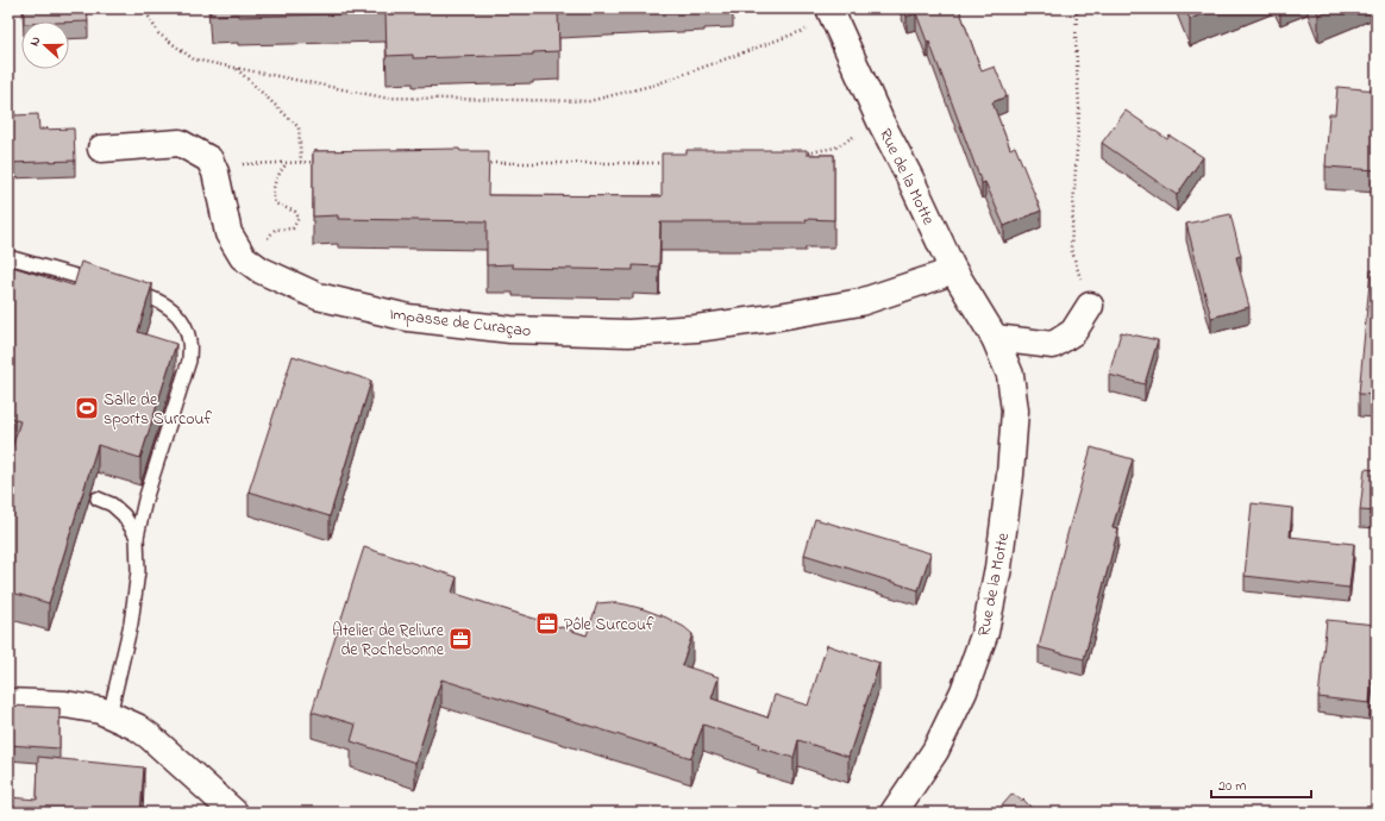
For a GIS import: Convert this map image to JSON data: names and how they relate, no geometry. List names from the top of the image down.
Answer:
{
  "streets": {
    "street": ["Rue de la Motte", "Impasse de Curaçao"]
  },
  "crossings": [
    ["Rue de la Motte", "Impasse de Curaçao"]
  ],
  "places": {
    "sports": ["Salle de sports Surcouf"],
    "office": ["Pôle Surcouf", "Atelier de Reliure de Rochebonne"]
  },
  "scale_bar": "20 m",
  "north": "left"
}
